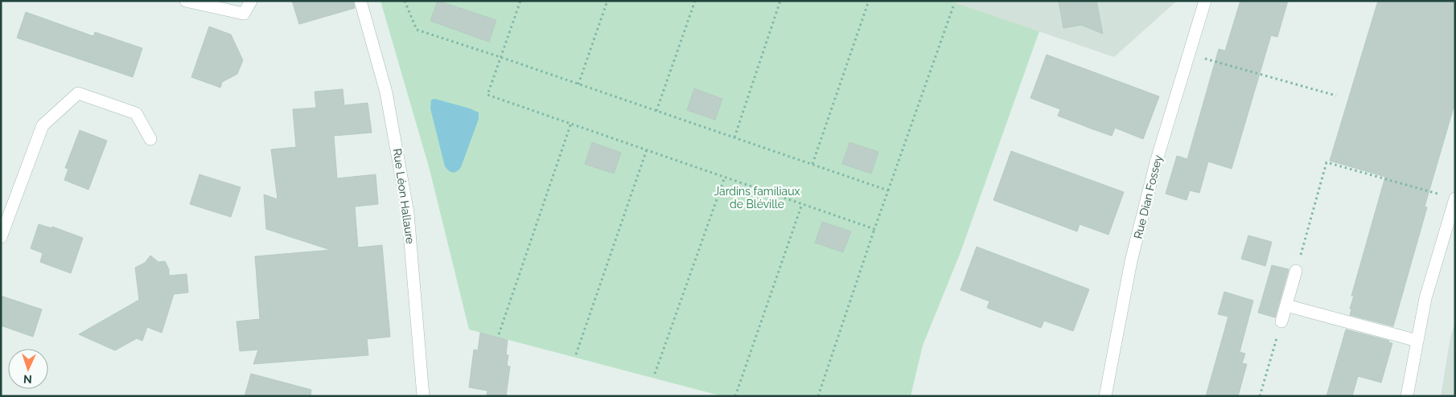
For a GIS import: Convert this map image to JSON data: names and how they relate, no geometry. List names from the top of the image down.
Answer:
{
  "streets": {
    "street": ["Rue Léon Hallaure", "Rue Dian Fossey"]
  },
  "parks": ["Jardins familiaux de Bléville"],
  "north": "bottom"
}
